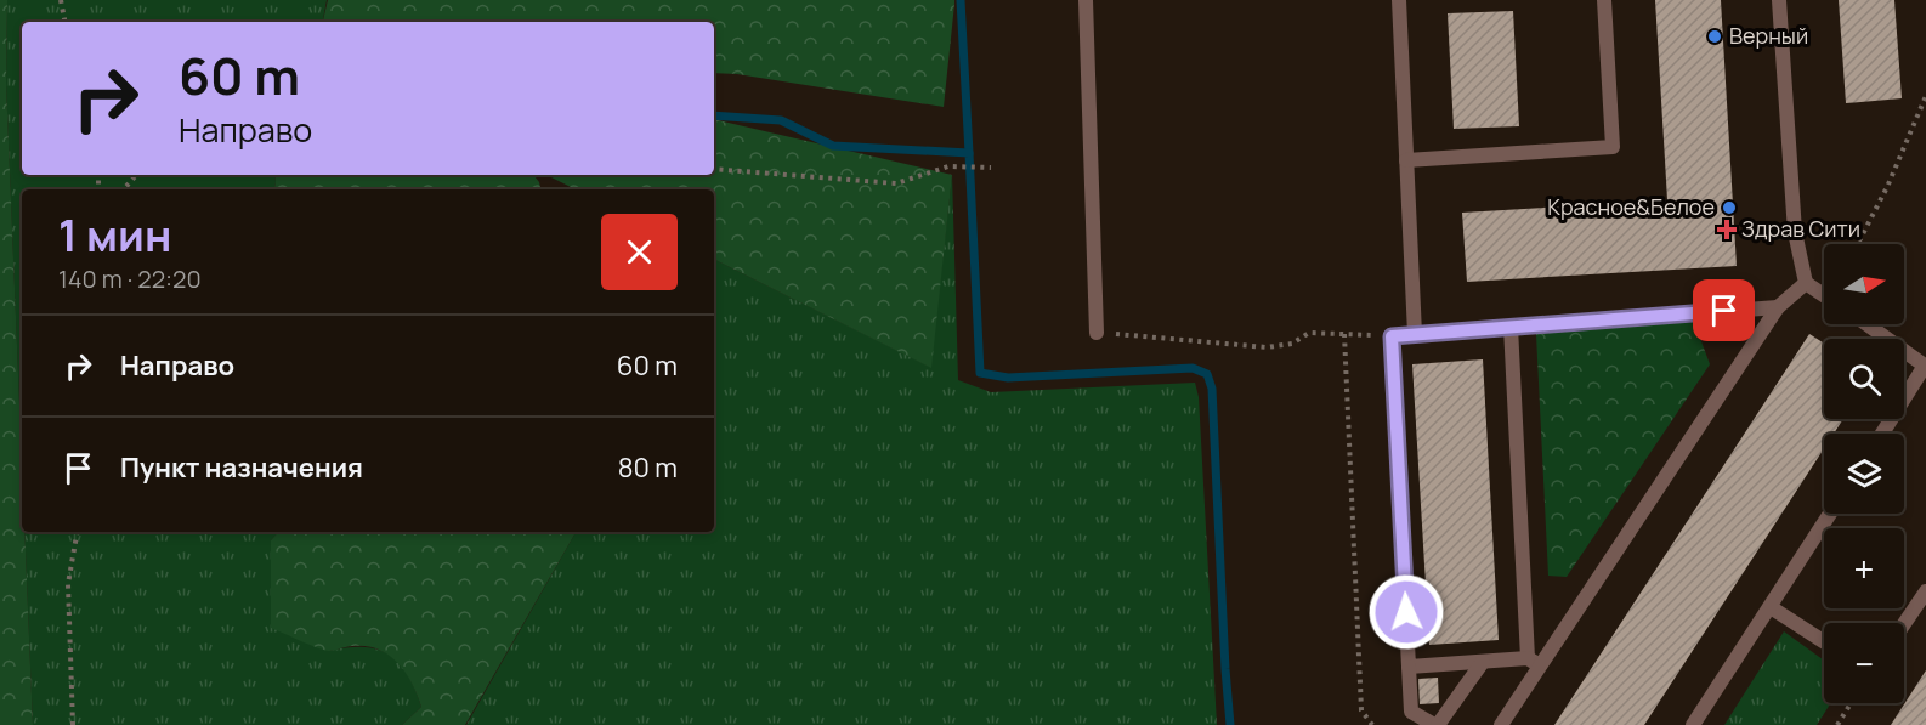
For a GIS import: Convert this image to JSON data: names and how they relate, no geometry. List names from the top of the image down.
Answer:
{
  "places": {
    "other": ["Верный", "Красное&Белое"],
    "health": ["Здрав Сити"]
  },
  "north": "right",
  "page": {
    "turn": ["60 m", "Направо"],
    "heading": ["1 мин", "140 m · 22:20"],
    "map_buttons": ["+", "−"],
    "list": [
      {
        "name": "Направо",
        "value": "60 m"
      },
      {
        "name": "Пункт назначения",
        "value": "80 m"
      }
    ]
  }
}
